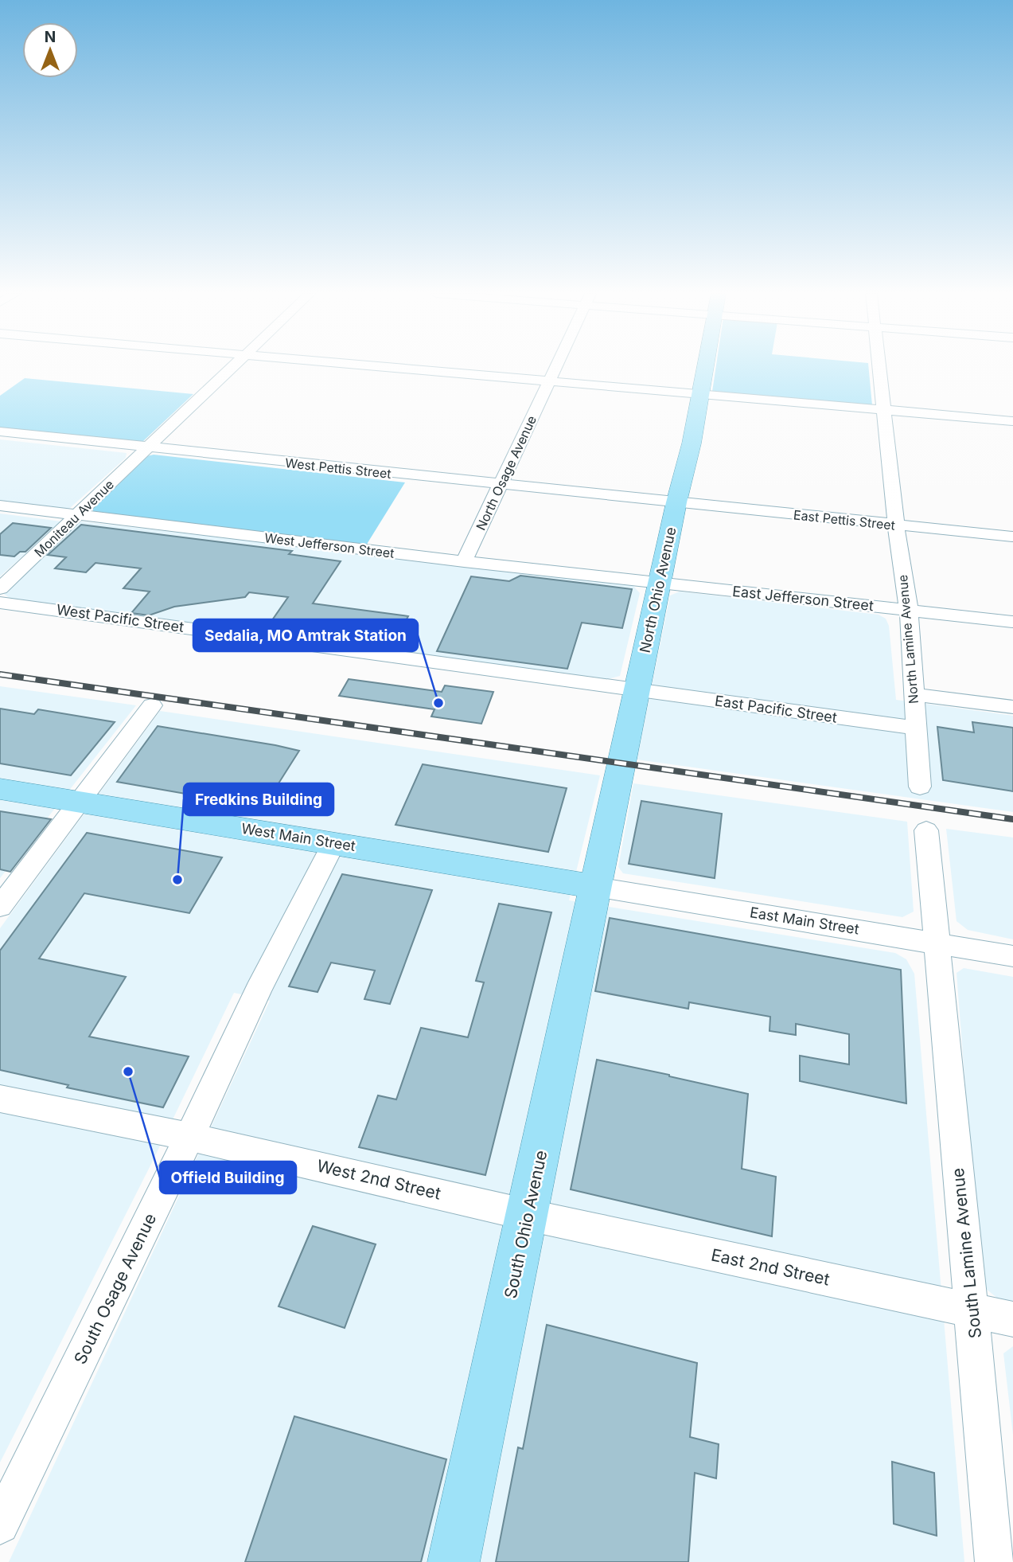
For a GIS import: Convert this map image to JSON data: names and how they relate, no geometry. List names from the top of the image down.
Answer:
{
  "streets": {
    "main road": ["North Ohio Avenue", "West Main Street", "South Ohio Avenue"],
    "street": [
      "West Pettis Street",
      "North Osage Avenue",
      "Moniteau Avenue",
      "East Pettis Street",
      "West Jefferson Street",
      "East Jefferson Street",
      "West Pacific Street",
      "North Lamine Avenue",
      "East Pacific Street",
      "East Main Street",
      "West 2nd Street",
      "South Lamine Avenue",
      "East 2nd Street",
      "South Osage Avenue"
    ]
  },
  "crossings": [
    ["West Pettis Street", "North Osage Avenue"],
    ["West Pettis Street", "Moniteau Avenue"],
    ["West Pettis Street", "East Pettis Street"],
    ["West Pettis Street", "North Ohio Avenue"],
    ["North Osage Avenue", "West Jefferson Street"],
    ["Moniteau Avenue", "West Jefferson Street"],
    ["East Pettis Street", "North Ohio Avenue"],
    ["East Pettis Street", "North Lamine Avenue"],
    ["West Jefferson Street", "North Ohio Avenue"],
    ["West Jefferson Street", "East Jefferson Street"],
    ["North Ohio Avenue", "East Jefferson Street"],
    ["North Ohio Avenue", "West Pacific Street"],
    ["North Ohio Avenue", "East Pacific Street"],
    ["North Ohio Avenue", "West Main Street"],
    ["North Ohio Avenue", "East Main Street"],
    ["North Ohio Avenue", "South Ohio Avenue"],
    ["East Jefferson Street", "North Lamine Avenue"],
    ["West Pacific Street", "East Pacific Street"],
    ["North Lamine Avenue", "East Pacific Street"],
    ["West Main Street", "East Main Street"],
    ["West Main Street", "South Ohio Avenue"],
    ["West Main Street", "South Osage Avenue"],
    ["East Main Street", "South Ohio Avenue"],
    ["East Main Street", "South Lamine Avenue"],
    ["West 2nd Street", "South Ohio Avenue"],
    ["West 2nd Street", "East 2nd Street"],
    ["West 2nd Street", "South Osage Avenue"],
    ["South Ohio Avenue", "East 2nd Street"],
    ["South Lamine Avenue", "East 2nd Street"]
  ],
  "places": ["Sedalia, MO Amtrak Station", "Fredkins Building", "Offield Building"],
  "north": "top"
}
